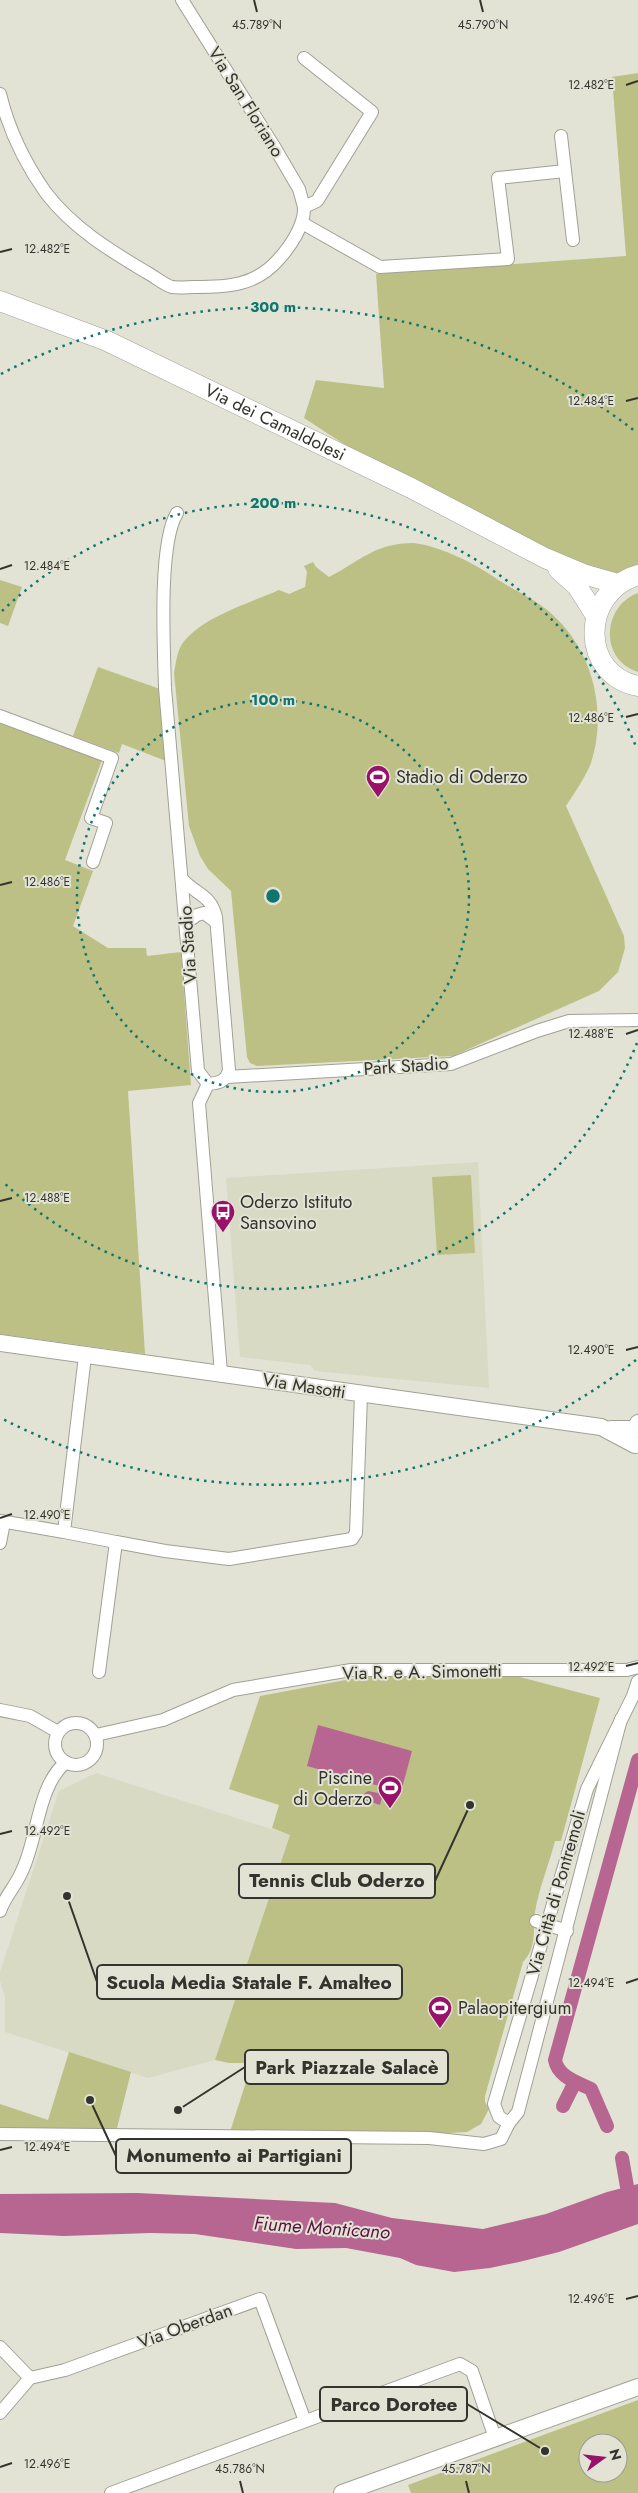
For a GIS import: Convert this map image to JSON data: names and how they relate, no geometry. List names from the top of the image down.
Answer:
{
  "streets": {
    "main road": ["Via dei Camaldolesi"],
    "street": [
      "Via San Floriano",
      "Via Stadio",
      "Park Stadio",
      "Via Masotti",
      "Via R. e A. Simonetti",
      "Via Città di Pontremoli",
      "Via Oberdan"
    ]
  },
  "crossings": [
    ["Via Stadio", "Park Stadio"]
  ],
  "water": ["Fiume Monticano"],
  "places": {
    "sports": ["Stadio di Oderzo", "Piscine di Oderzo", "Palaopitergium"],
    "bus stop": ["Oderzo Istituto Sansovino"],
    "other": [
      "Tennis Club Oderzo",
      "Scuola Media Statale F. Amalteo",
      "Monumento ai Partigiani",
      "Park Piazzale Salacè",
      "Parco Dorotee"
    ]
  },
  "north": "right",
  "coordinates": [
    "45.789°N",
    "45.790°N",
    "12.482°E",
    "12.484°E",
    "12.486°E",
    "12.488°E",
    "12.490°E",
    "12.492°E",
    "12.494°E",
    "12.496°E",
    "45.786°N",
    "45.787°N"
  ],
  "rings": ["300 m", "200 m", "100 m"]
}
